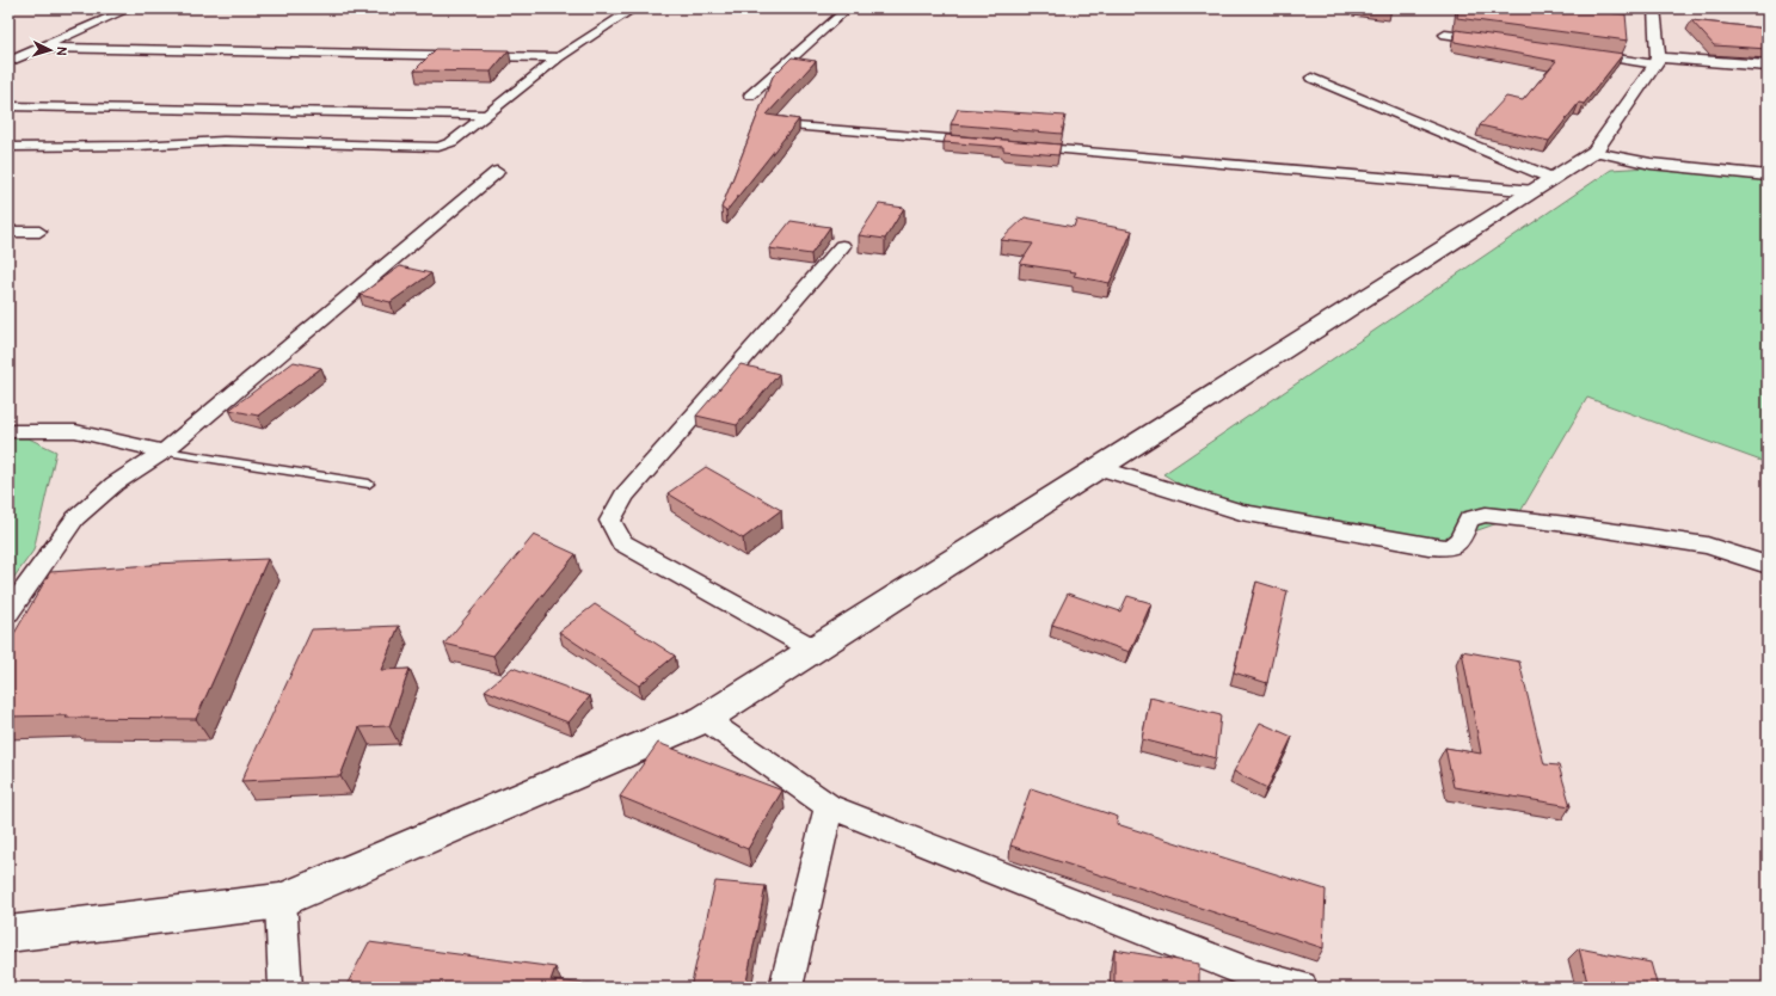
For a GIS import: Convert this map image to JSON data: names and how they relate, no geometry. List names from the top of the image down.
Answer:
{
  "north": "right"
}
